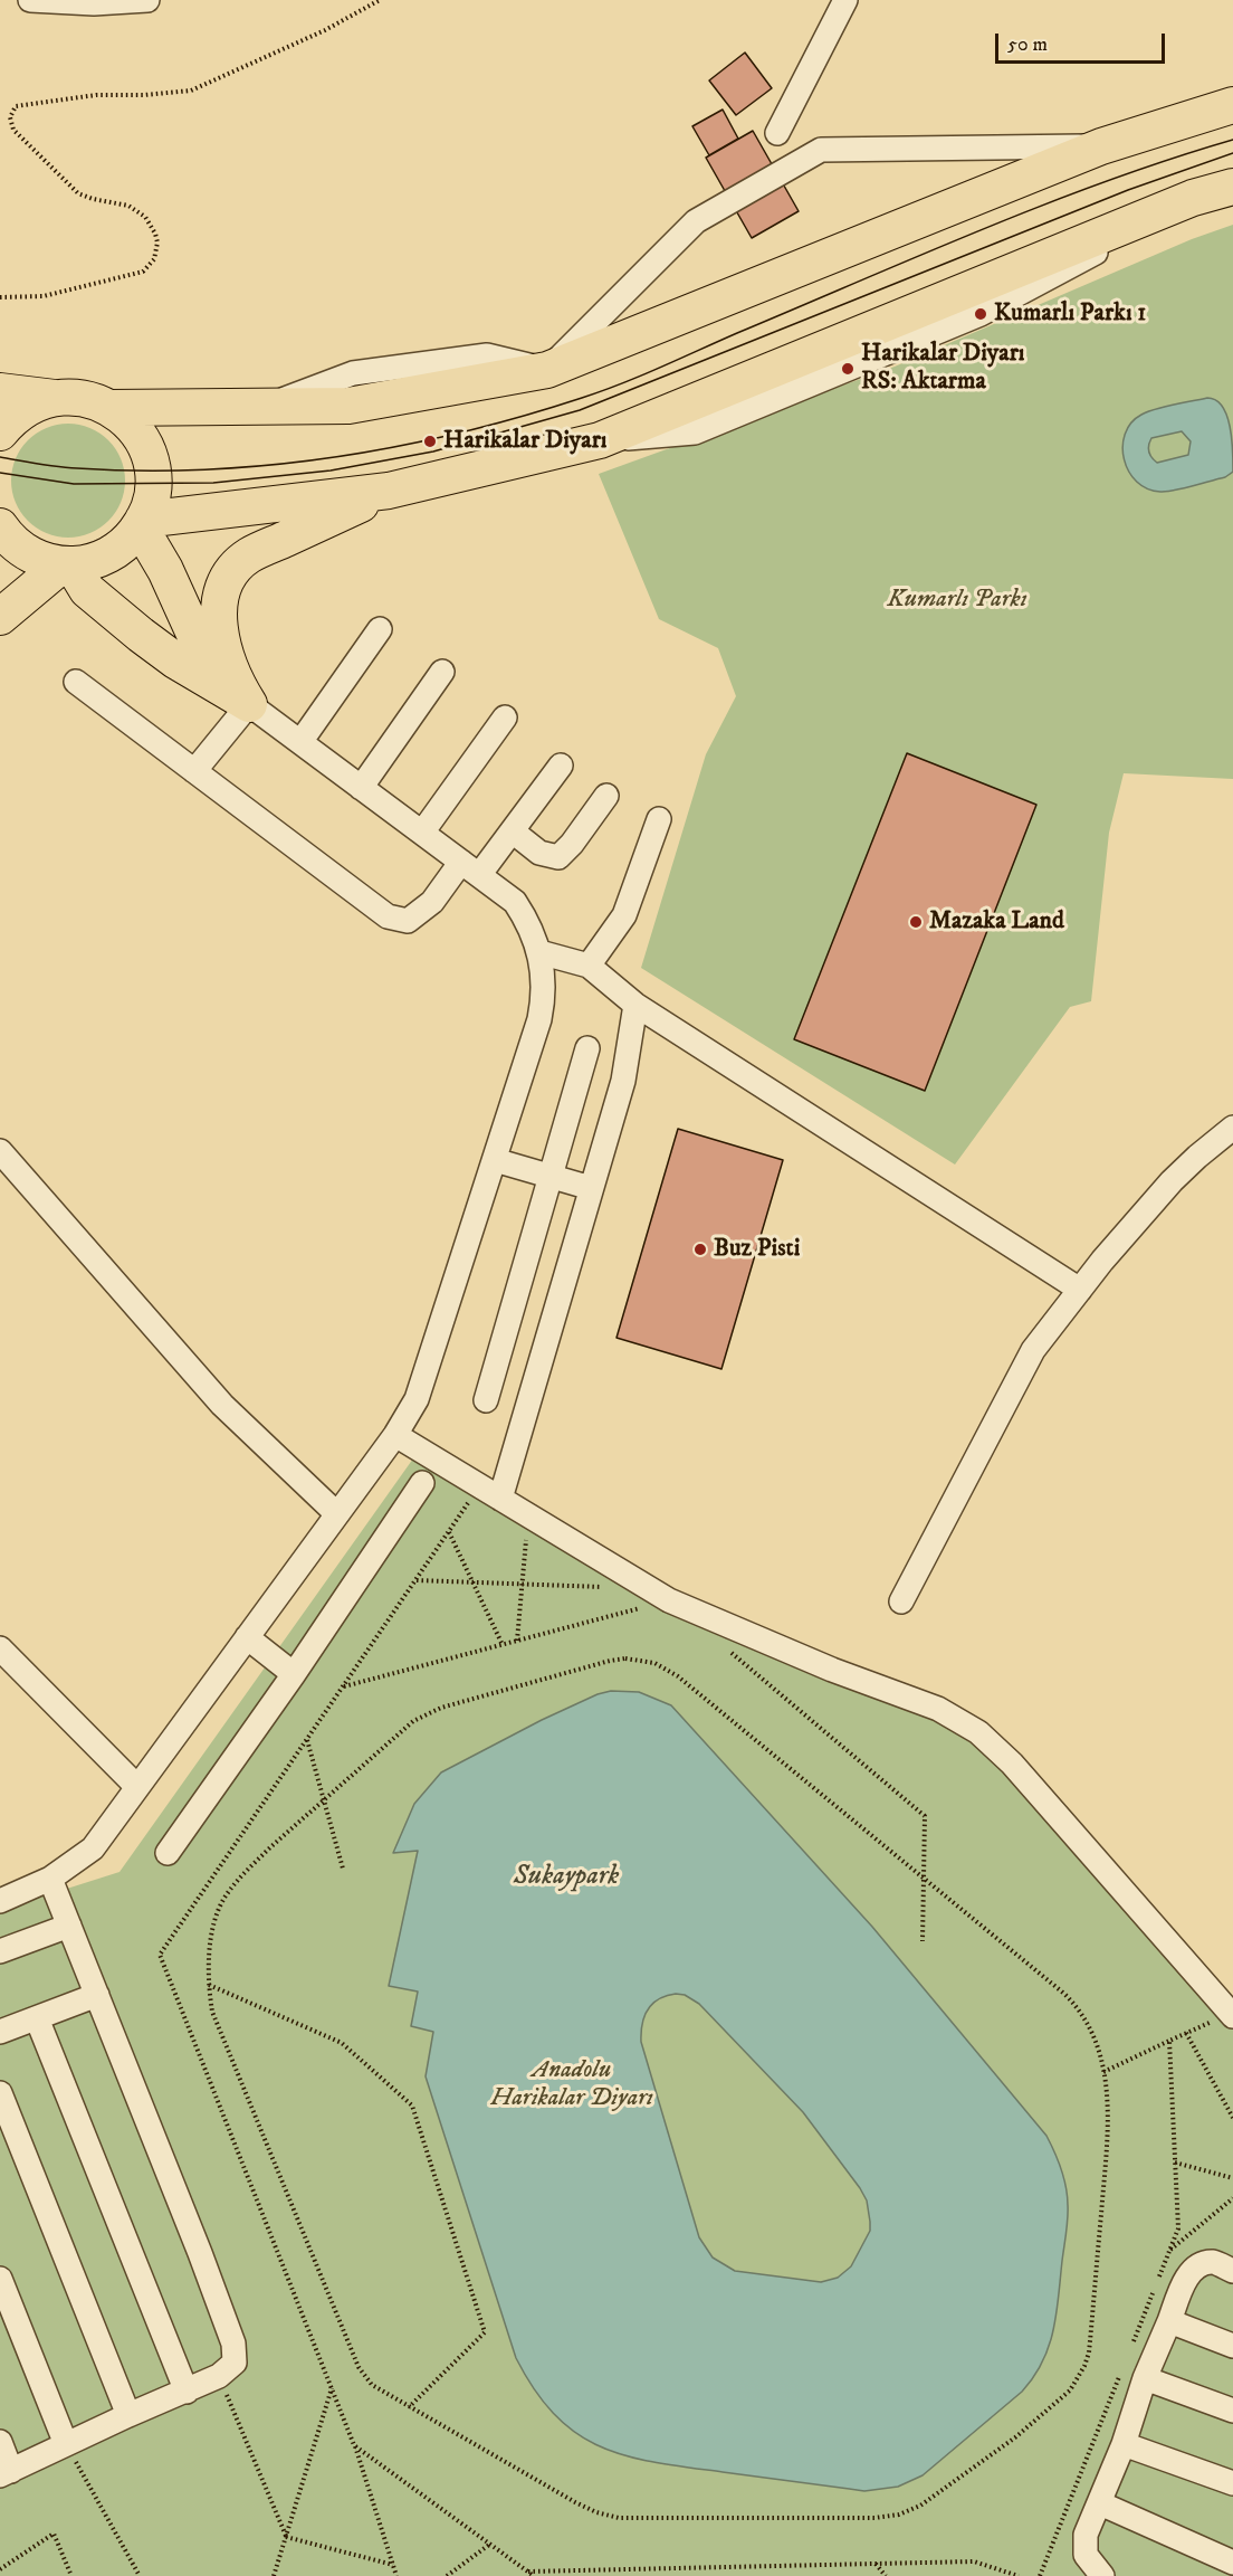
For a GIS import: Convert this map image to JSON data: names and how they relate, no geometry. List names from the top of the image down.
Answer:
{
  "water": ["Sukaypark"],
  "parks": ["Kumarlı Parkı", "Anadolu Harikalar Diyarı"],
  "places": [
    "Kumarlı Parkı 1",
    "Harikalar Diyarı RS: Aktarma",
    "Harikalar Diyarı",
    "Mazaka Land",
    "Buz Pisti"
  ],
  "scale_bar": "50 m"
}
